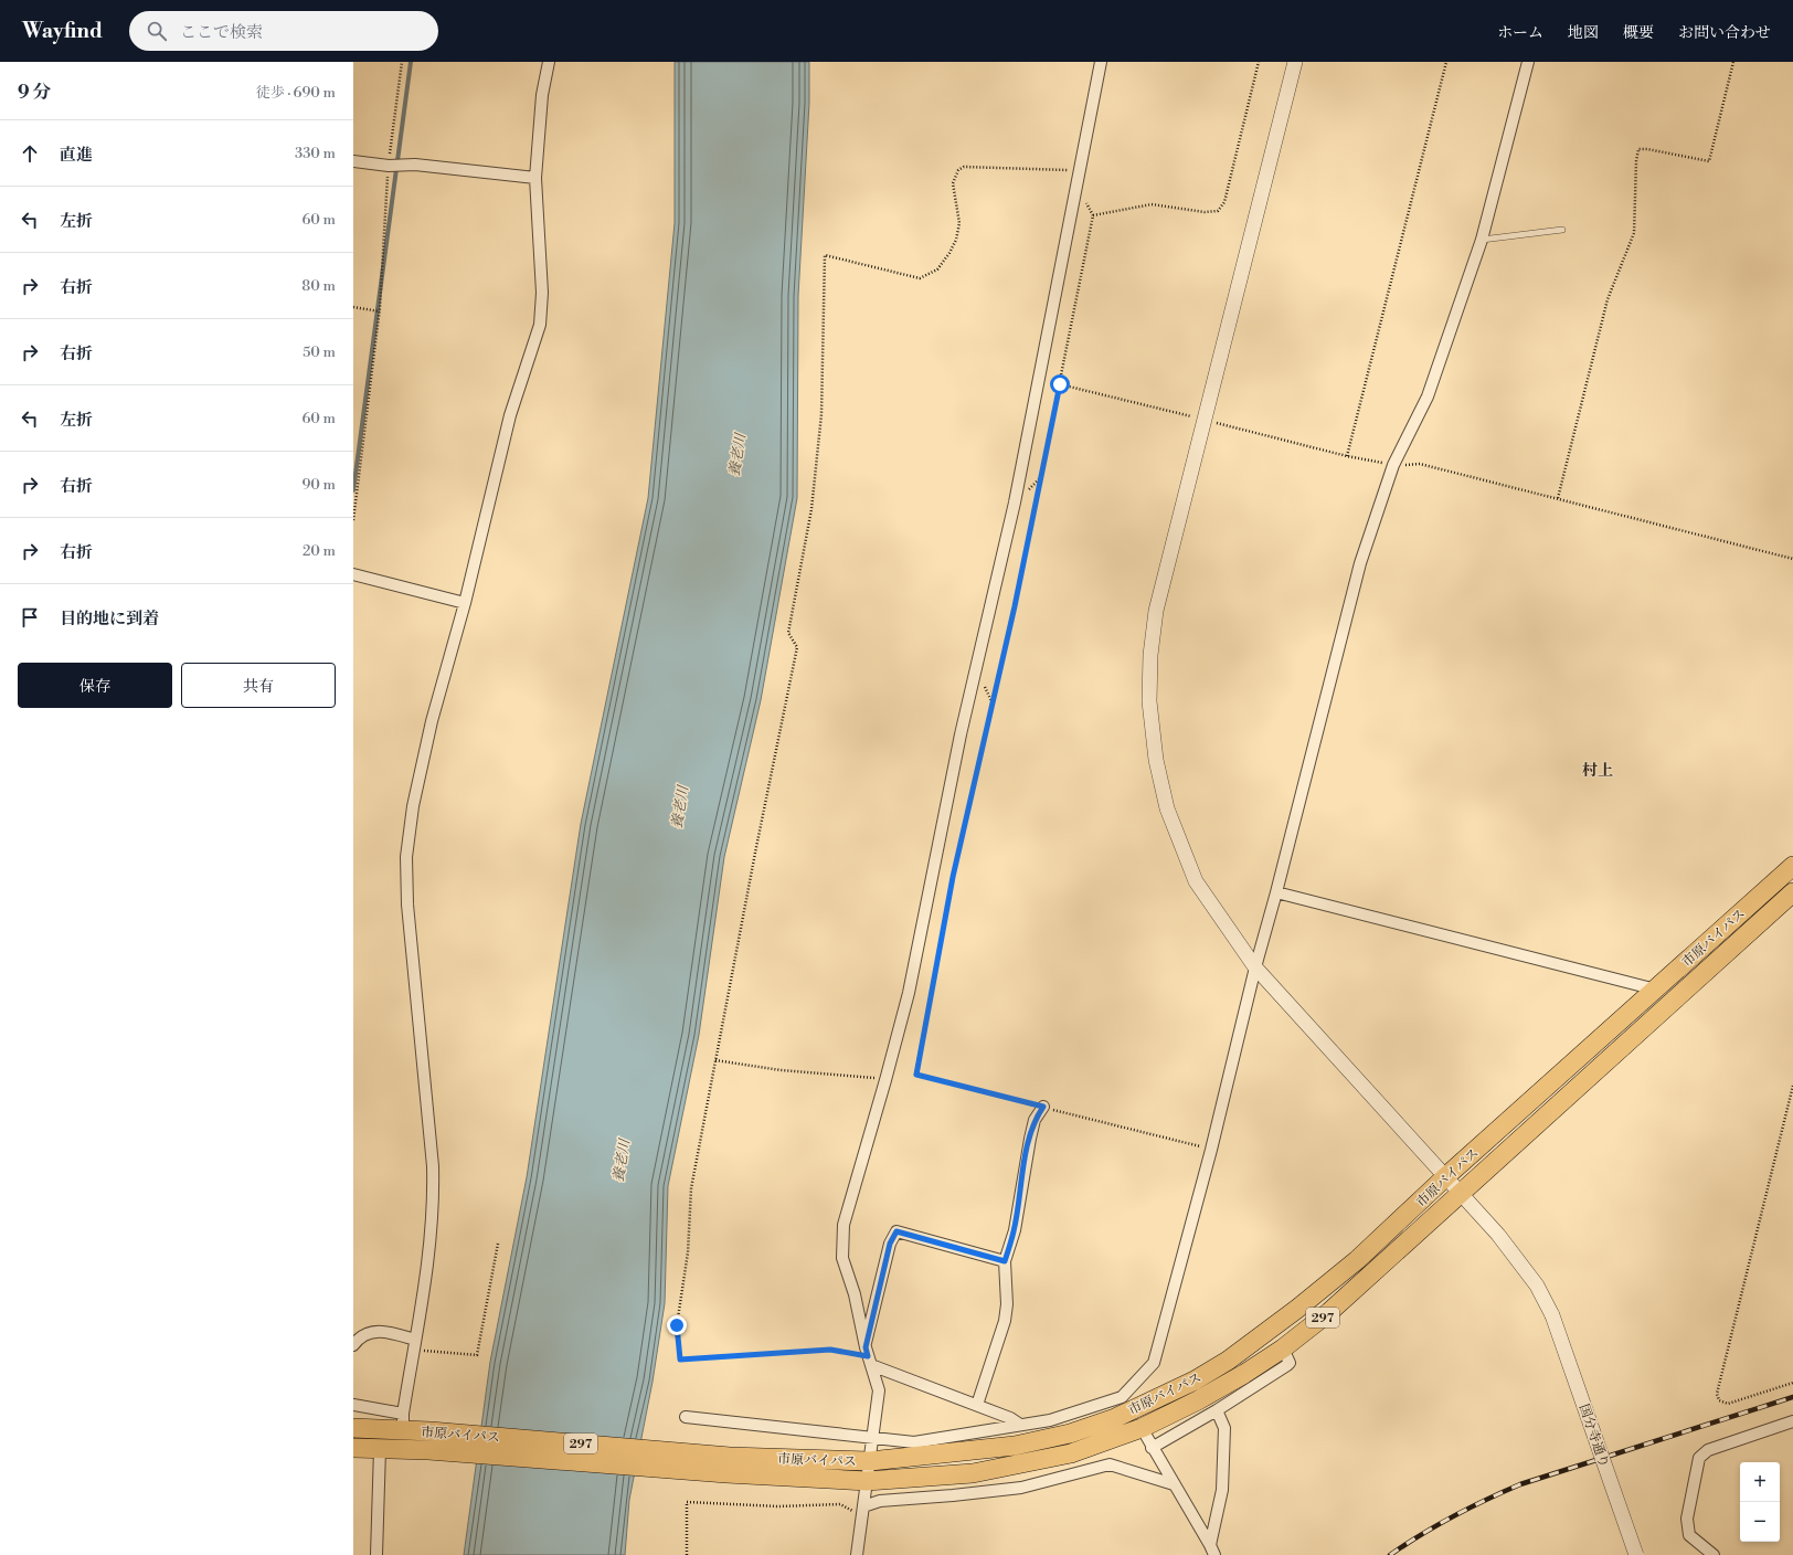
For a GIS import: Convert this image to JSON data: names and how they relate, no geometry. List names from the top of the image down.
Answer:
{
  "streets": {
    "highway": ["市原バイパス", "297"],
    "street": ["国分寺通り"]
  },
  "crossings": [
    ["市原バイパス", "国分寺通り"]
  ],
  "districts": ["村上"],
  "water": ["養老川"],
  "page": {
    "header": "Wayfind",
    "search": "ここで検索",
    "nav": [
      "ホーム",
      "地図",
      "概要",
      "お問い合わせ"
    ],
    "heading": ["9 分", "徒歩 · 690 m"],
    "list": [
      ["直進", "330 m"],
      ["左折", "60 m"],
      ["右折", "80 m"],
      ["右折", "50 m"],
      ["左折", "60 m"],
      ["右折", "90 m"],
      ["右折", "20 m"],
      "目的地に到着"
    ],
    "buttons": ["保存", "共有"],
    "map_buttons": ["+", "−"]
  }
}
